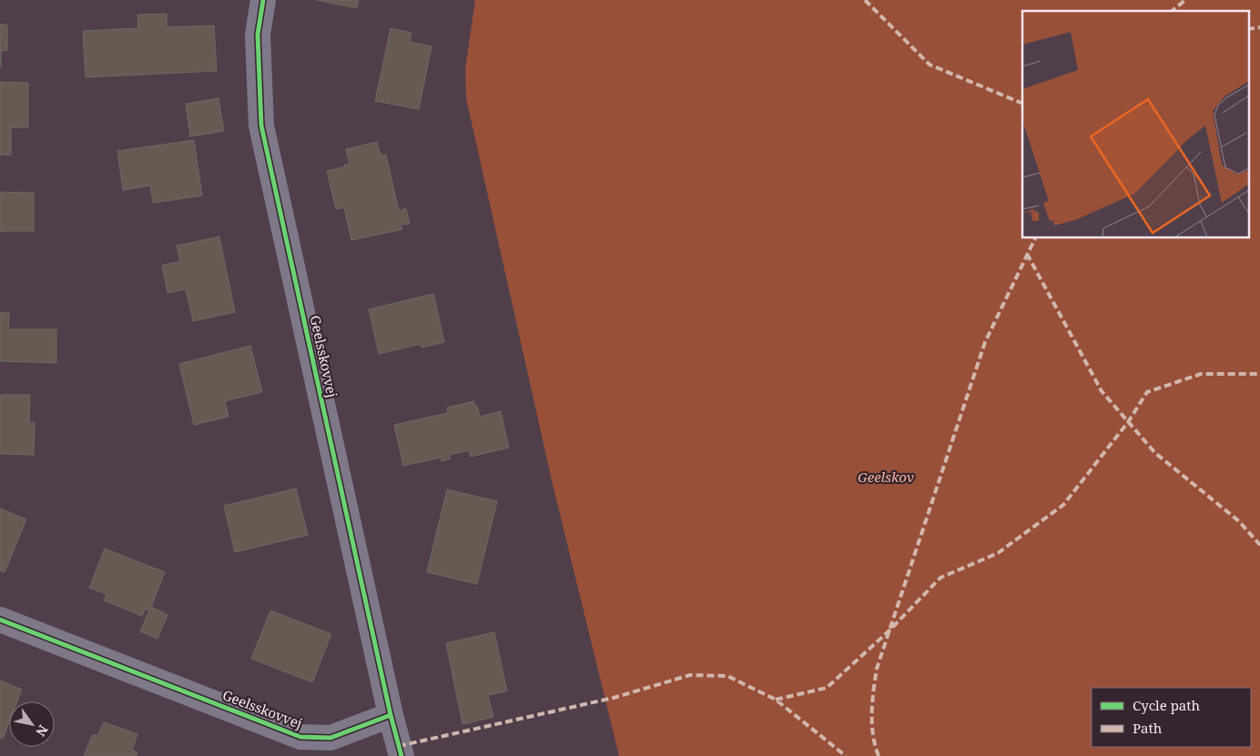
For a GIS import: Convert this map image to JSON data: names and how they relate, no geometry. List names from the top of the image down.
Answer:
{
  "streets": {
    "street": ["Geelsskovvej"]
  },
  "parks": ["Geelskov"],
  "legend": ["Cycle path", "Path"],
  "north": "bottom right"
}
